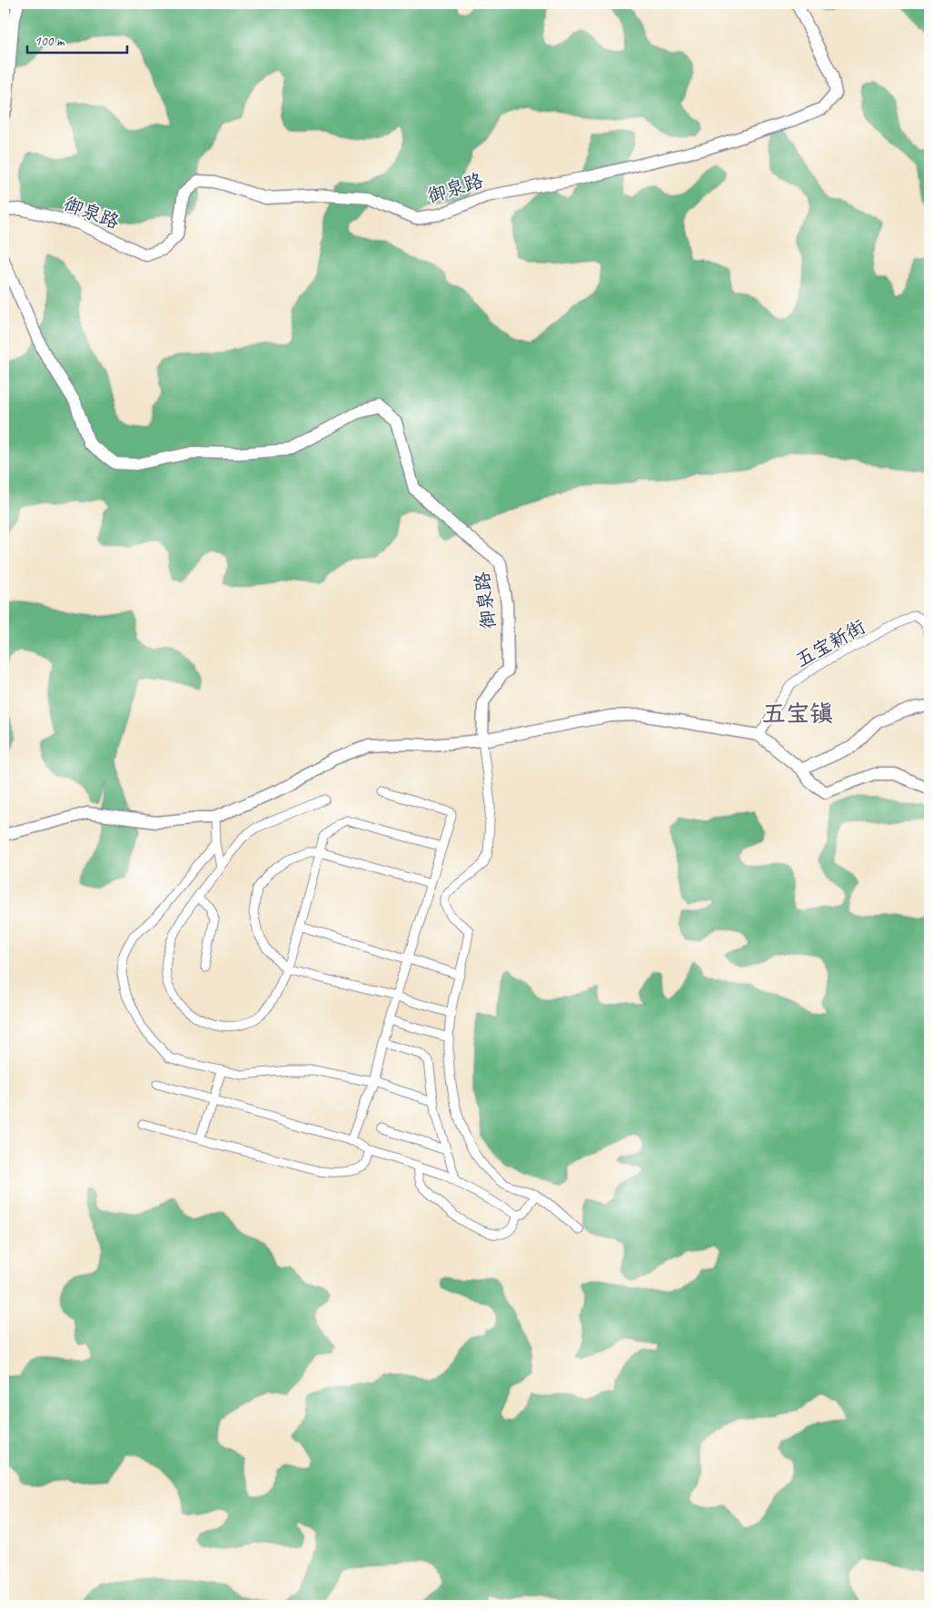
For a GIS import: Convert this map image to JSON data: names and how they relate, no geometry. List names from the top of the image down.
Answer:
{
  "streets": {
    "street": ["御泉路", "五宝新街"]
  },
  "districts": ["五宝镇"],
  "scale_bar": "100 m"
}
